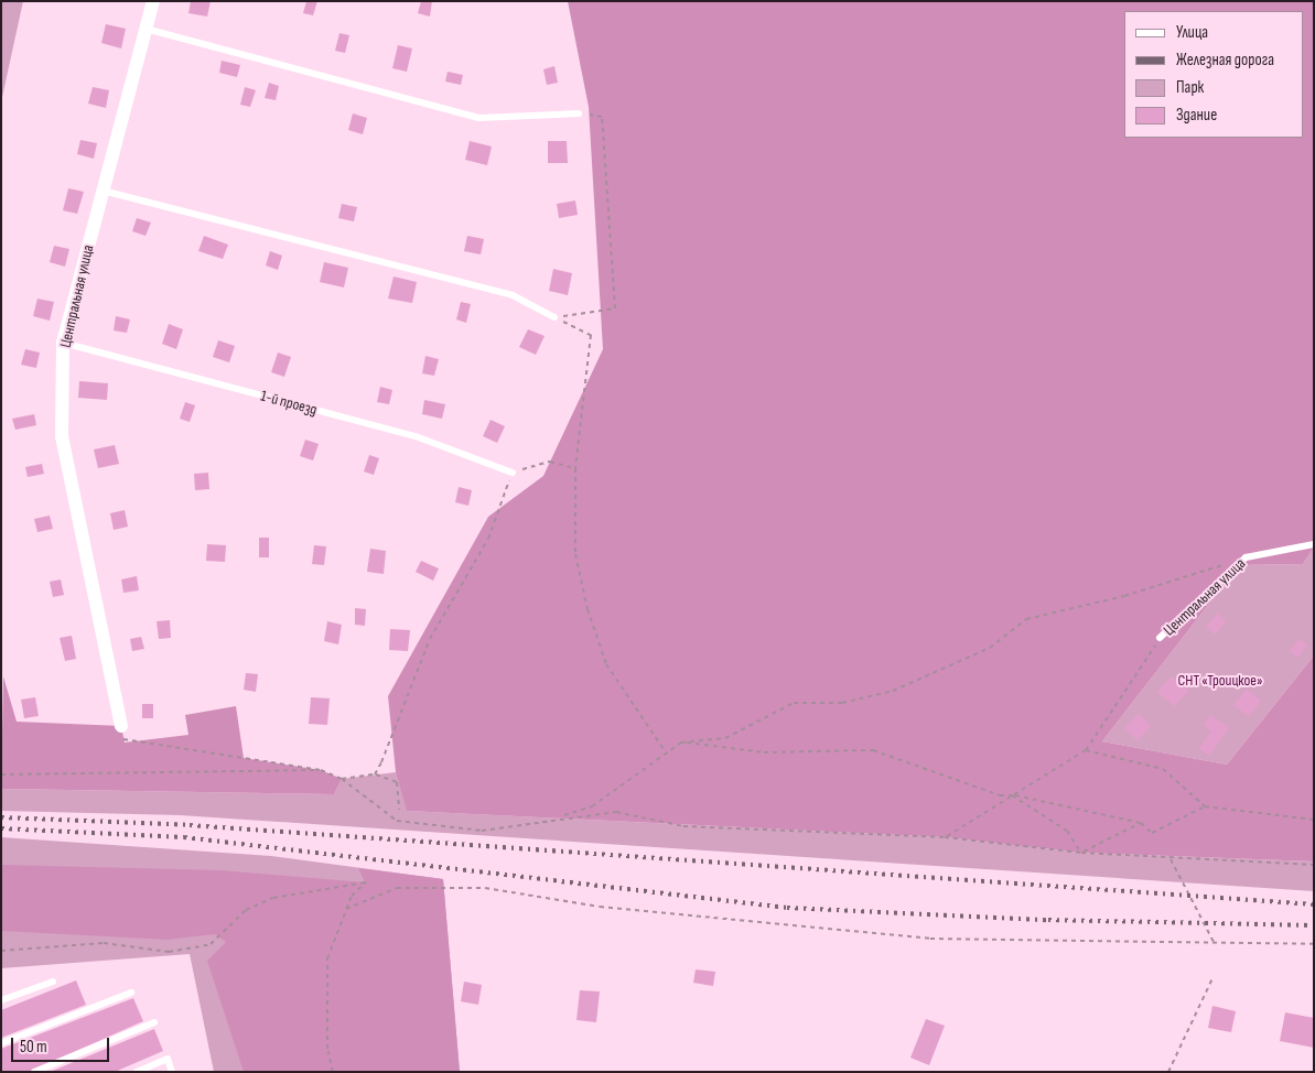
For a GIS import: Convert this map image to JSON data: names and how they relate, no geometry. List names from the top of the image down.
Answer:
{
  "streets": {
    "street": ["Центральная улица"],
    "lane": ["1-й проезд"]
  },
  "crossings": [
    ["Центральная улица", "1-й проезд"]
  ],
  "parks": ["СНТ «Троицкое»"],
  "legend": [
    "Улица",
    "Железная дорога",
    "Парк",
    "Здание"
  ],
  "scale_bar": "50 m"
}
